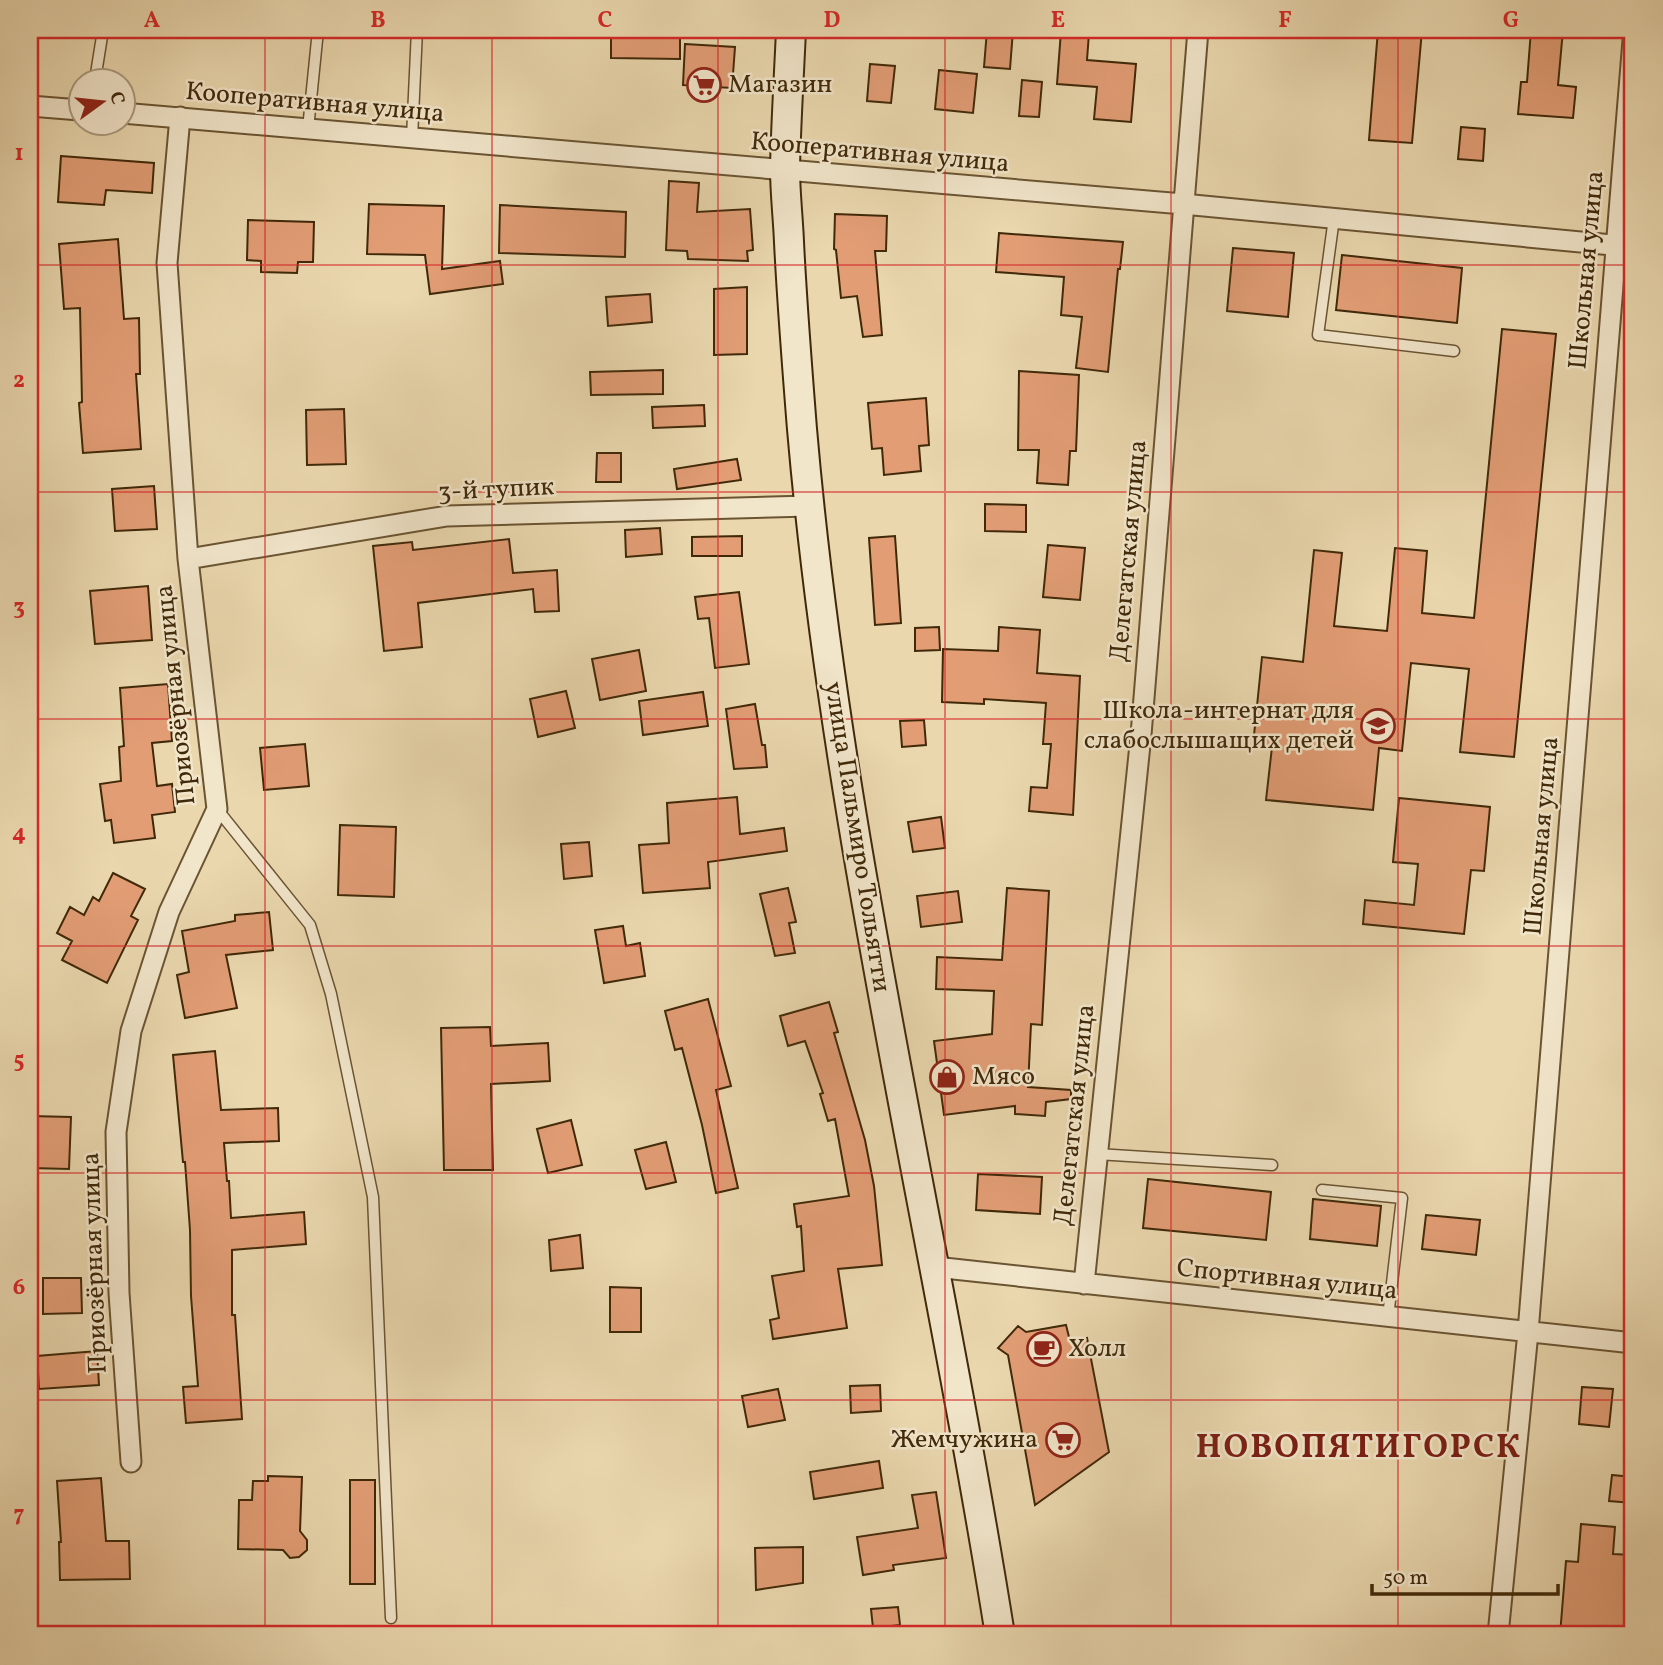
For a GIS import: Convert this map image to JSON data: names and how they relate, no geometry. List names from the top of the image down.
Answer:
{
  "streets": {
    "street": [
      "Кооперативная улица",
      "Школьная улица",
      "3-й тупик",
      "Делегатская улица",
      "Приозёрная улица",
      "улица Пальмиро Тольятти",
      "Спортивная улица"
    ]
  },
  "crossings": [
    ["Кооперативная улица", "Школьная улица"],
    ["Кооперативная улица", "Делегатская улица"],
    ["Кооперативная улица", "Приозёрная улица"],
    ["Кооперативная улица", "улица Пальмиро Тольятти"],
    ["Школьная улица", "Спортивная улица"],
    ["3-й тупик", "Приозёрная улица"],
    ["3-й тупик", "улица Пальмиро Тольятти"],
    ["Делегатская улица", "Спортивная улица"],
    ["улица Пальмиро Тольятти", "Спортивная улица"]
  ],
  "districts": ["НОВОПЯТИГОРСК"],
  "places": {
    "supermarket": ["Магазин", "Жемчужина"],
    "school or university": ["Школа-интернат для слабослышащих детей"],
    "shop": ["Мясо"],
    "cafe": ["Холл"]
  },
  "scale_bar": "50 m",
  "north": "right",
  "grid": {
    "columns": [
      "A",
      "B",
      "C",
      "D",
      "E",
      "F",
      "G"
    ],
    "rows": [
      "1",
      "2",
      "3",
      "4",
      "5",
      "6",
      "7"
    ]
  }
}
